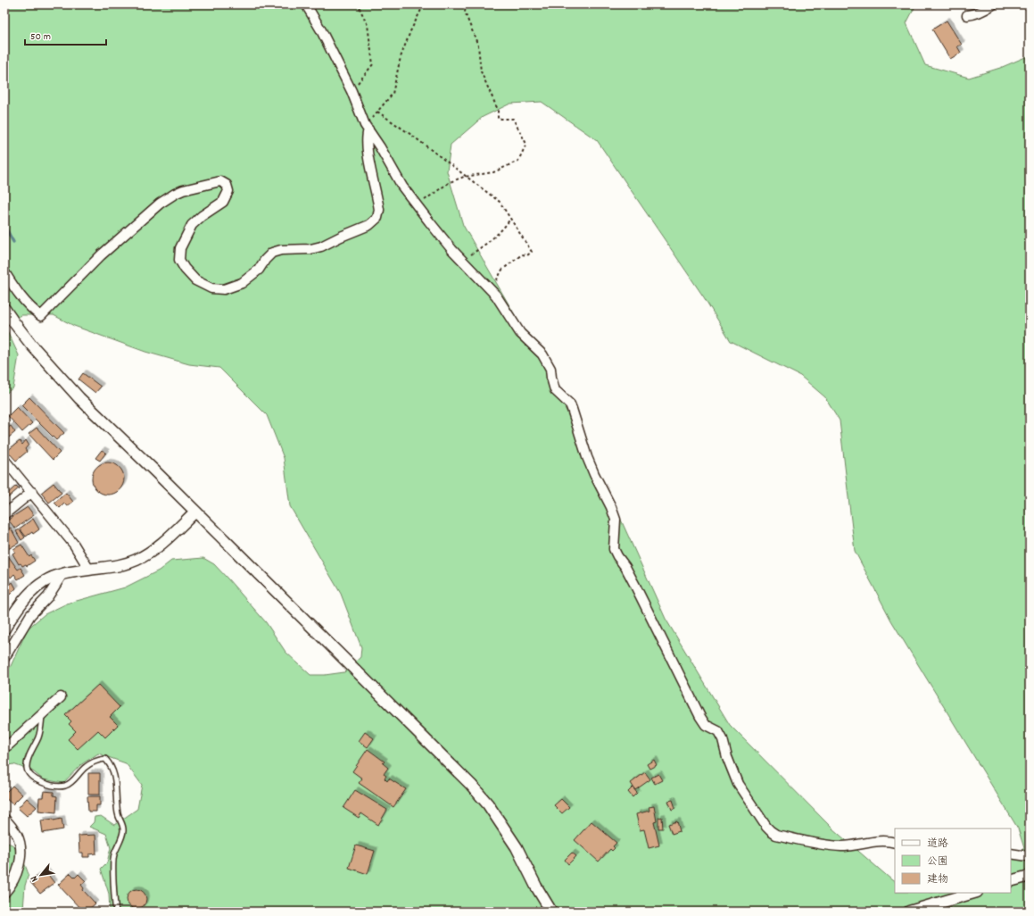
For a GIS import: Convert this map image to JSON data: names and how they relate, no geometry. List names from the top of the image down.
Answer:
{
  "legend": ["道路", "公園", "建物"],
  "scale_bar": "50 m",
  "north": "bottom left"
}
